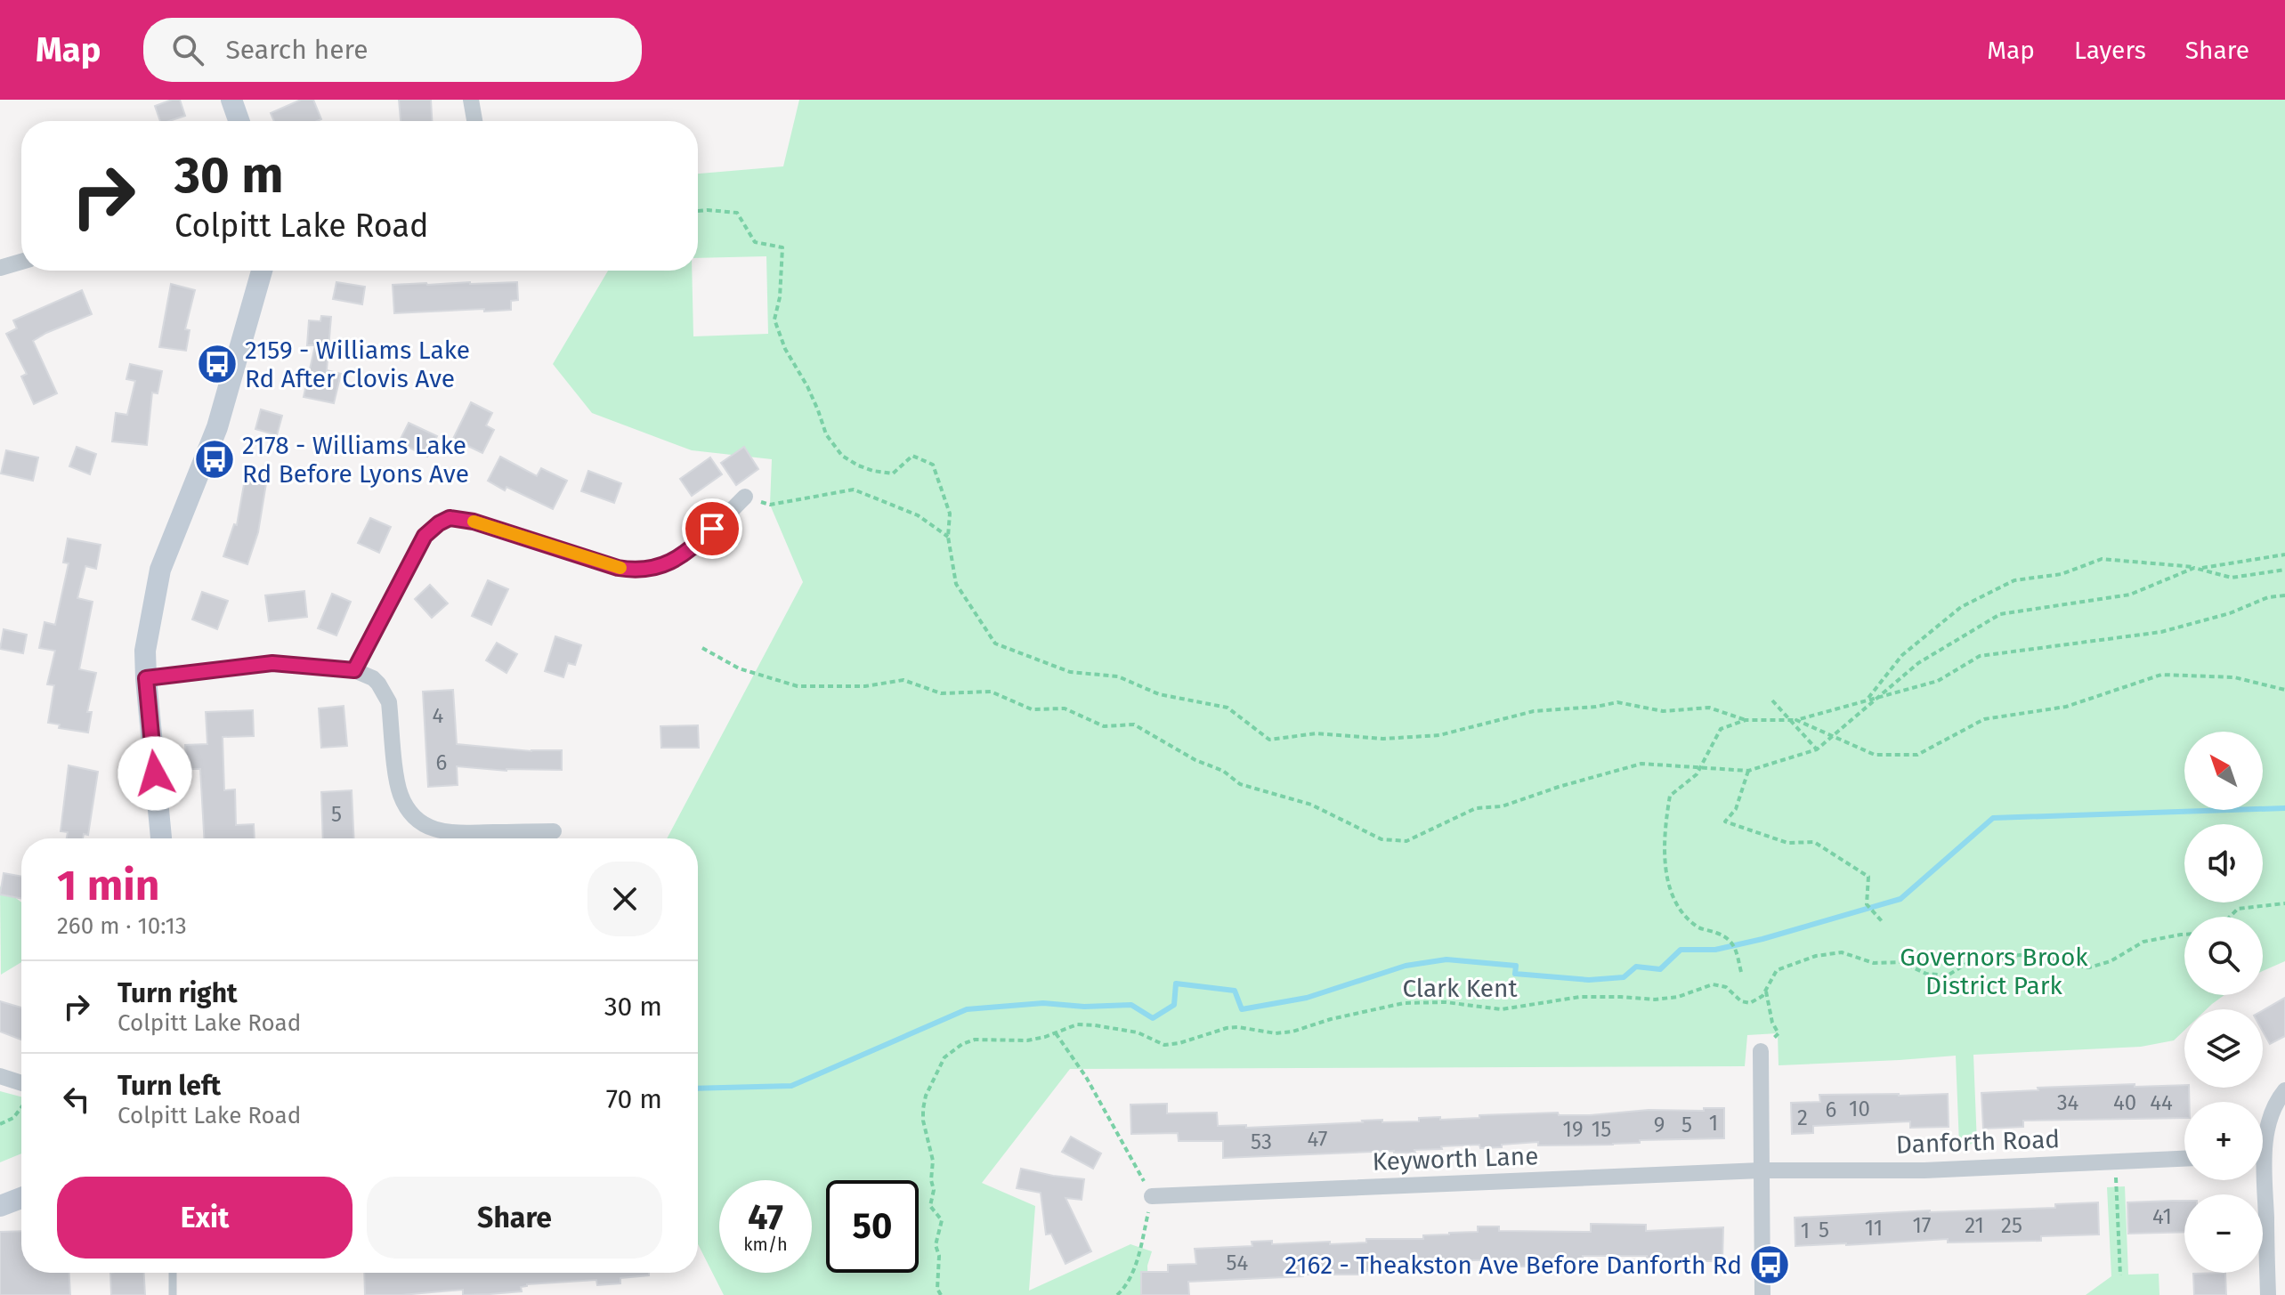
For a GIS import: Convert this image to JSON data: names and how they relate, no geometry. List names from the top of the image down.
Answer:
{
  "streets": {
    "street": ["Danforth Road", "Keyworth Lane"],
    "path": ["Clark Kent"]
  },
  "crossings": [
    ["Danforth Road", "Keyworth Lane"]
  ],
  "parks": ["Governors Brook District Park"],
  "places": {
    "bus stop": ["2159 - Williams Lake Rd After Clovis Ave", "2178 - Williams Lake Rd Before Lyons Ave", "2162 - Theakston Ave Before Danforth Rd"]
  },
  "house_numbers": [
    "4",
    "6",
    "5",
    "34",
    "40",
    "44",
    "10",
    "6",
    "2",
    "1",
    "9",
    "5",
    "19",
    "15",
    "47",
    "53",
    "41",
    "17",
    "21",
    "25",
    "11",
    "5",
    "1",
    "54"
  ],
  "north": "top left",
  "page": {
    "header": "Map",
    "search": "Search here",
    "nav": ["Map", "Layers", "Share"],
    "turn": ["30 m", "Colpitt Lake Road"],
    "map_buttons": ["+", "−"],
    "heading": ["1 min", "260 m · 10:13"],
    "list": [
      {
        "name": "Turn right",
        "note": "Colpitt Lake Road",
        "value": "30 m"
      },
      {
        "name": "Turn left",
        "note": "Colpitt Lake Road",
        "value": "70 m"
      }
    ],
    "buttons": ["Exit", "Share"],
    "speed": "47 km/h",
    "limit": "50"
  }
}
